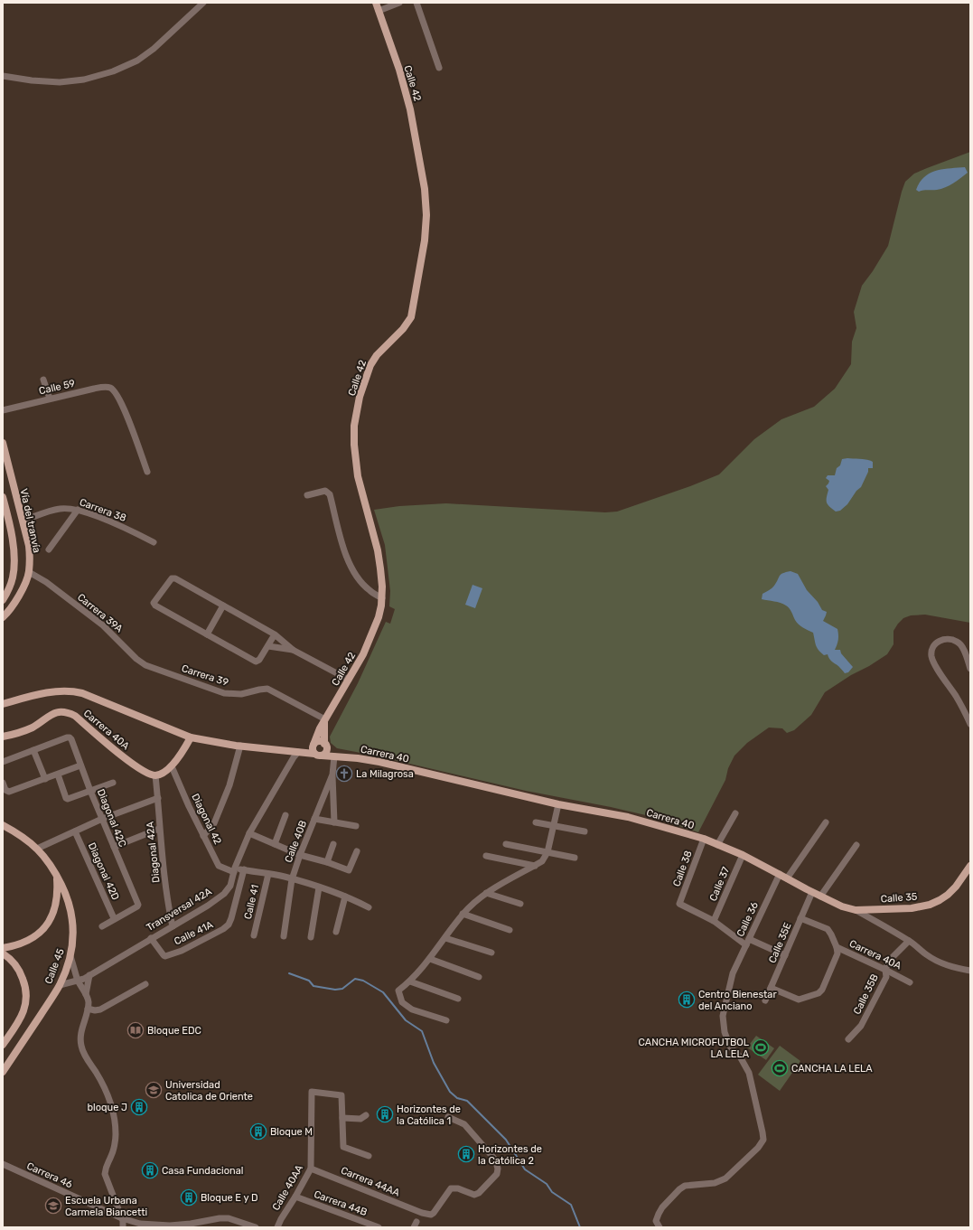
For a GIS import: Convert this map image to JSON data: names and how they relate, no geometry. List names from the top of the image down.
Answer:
{
  "streets": {
    "main road": [
      "Calle 42",
      "Vía del tranvía",
      "Carrera 40A",
      "Carrera 40",
      "Calle 35",
      "Calle 45"
    ],
    "street": [
      "Calle 59",
      "Carrera 38",
      "Carrera 39A",
      "Carrera 39",
      "Diagonal 42C",
      "Diagonal 42",
      "Calle 40B",
      "Diagonal 42A",
      "Calle 38",
      "Diagonal 42D",
      "Calle 37",
      "Calle 41",
      "Transversal 42A",
      "Calle 36",
      "Calle 41A",
      "Calle 35E",
      "Calle 35B",
      "Carrera 46",
      "Carrera 44AA",
      "Calle 40AA",
      "Carrera 44B"
    ]
  },
  "crossings": [
    ["Calle 42", "Carrera 39"],
    ["Calle 42", "Carrera 40"],
    ["Carrera 38", "Vía del tranvía"],
    ["Vía del tranvía", "Carrera 39A"],
    ["Carrera 39A", "Carrera 39"],
    ["Carrera 40A", "Diagonal 42A"],
    ["Carrera 40A", "Calle 35E"],
    ["Carrera 40A", "Calle 35B"],
    ["Carrera 40", "Calle 40B"],
    ["Carrera 40", "Calle 38"],
    ["Carrera 40", "Calle 37"],
    ["Carrera 40", "Calle 35"],
    ["Carrera 40", "Transversal 42A"],
    ["Carrera 40", "Calle 36"],
    ["Carrera 40", "Calle 35E"],
    ["Carrera 40", "Calle 35B"],
    ["Diagonal 42C", "Diagonal 42D"],
    ["Diagonal 42", "Calle 40B"],
    ["Diagonal 42", "Calle 41"],
    ["Diagonal 42", "Transversal 42A"],
    ["Diagonal 42", "Calle 41A"],
    ["Diagonal 42A", "Transversal 42A"],
    ["Calle 38", "Calle 37"],
    ["Transversal 42A", "Calle 41A"],
    ["Transversal 42A", "Calle 45"],
    ["Carrera 44AA", "Calle 40AA"],
    ["Calle 40AA", "Carrera 44B"]
  ],
  "places": {
    "church": ["La Milagrosa"],
    "building": [
      "Centro Bienestar del Anciano",
      "bloque J",
      "Horizontes de la Católica 1",
      "Bloque M",
      "Horizontes de la Católica 2",
      "Casa Fundacional",
      "Bloque E y D"
    ],
    "library": ["Bloque EDC"],
    "sports": ["CANCHA MICROFUTBOL LA LELA", "CANCHA LA LELA"],
    "school or university": ["Universidad Catolica de Oriente", "Escuela Urbana Carmela Biancetti"]
  }
}
